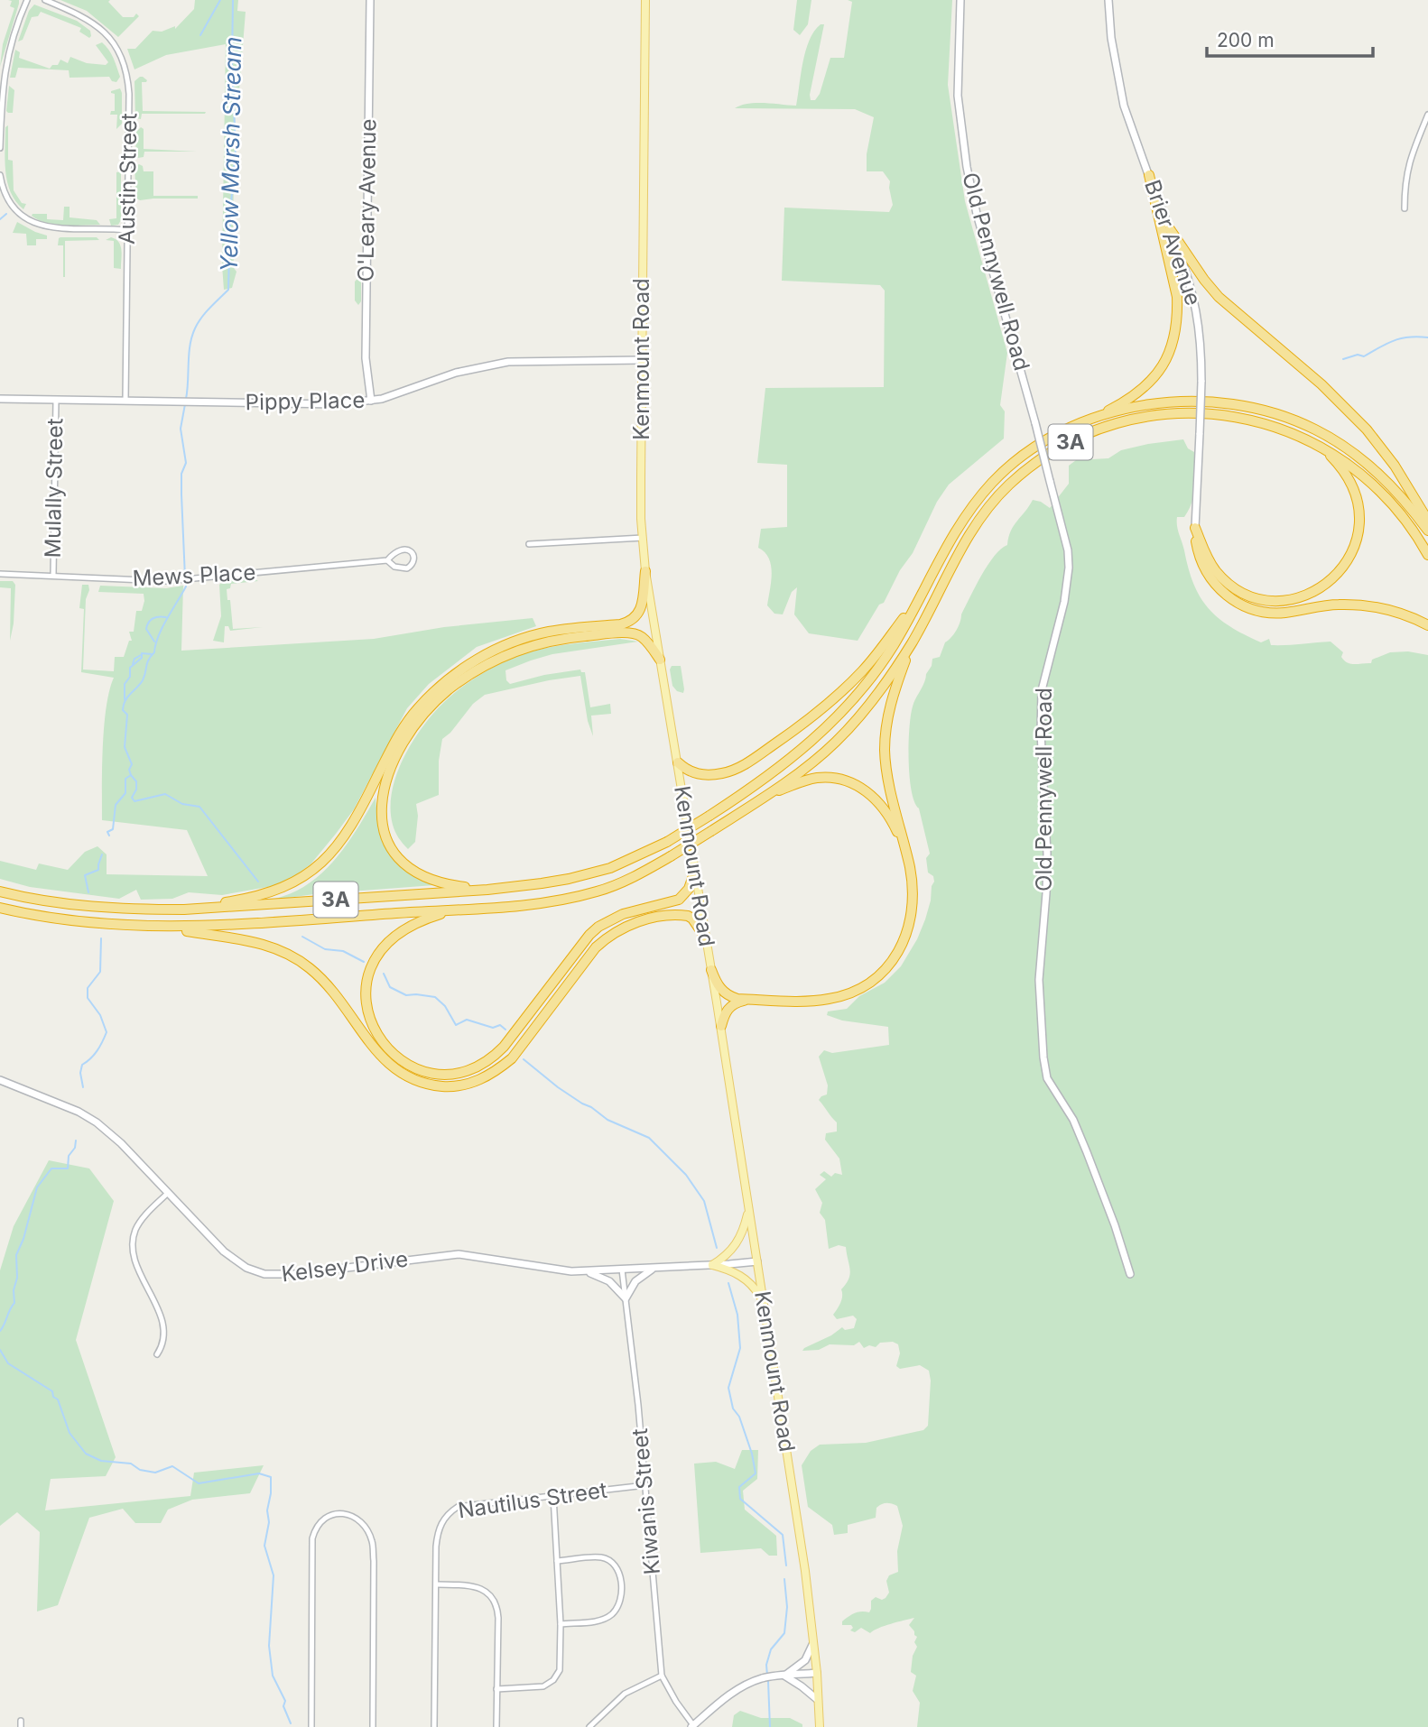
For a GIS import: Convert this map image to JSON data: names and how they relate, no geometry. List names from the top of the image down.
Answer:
{
  "streets": {
    "highway": ["3A"],
    "main road": ["Kenmount Road"],
    "street": [
      "Austin Street",
      "O'Leary Avenue",
      "Brier Avenue",
      "Old Pennywell Road",
      "Pippy Place",
      "Mulally Street",
      "Mews Place",
      "Kelsey Drive",
      "Nautilus Street",
      "Kiwanis Street"
    ]
  },
  "crossings": [
    ["Austin Street", "Pippy Place"],
    ["O'Leary Avenue", "Pippy Place"],
    ["Kenmount Road", "Pippy Place"],
    ["Kenmount Road", "Kelsey Drive"],
    ["Pippy Place", "Mulally Street"],
    ["Mulally Street", "Mews Place"],
    ["Kelsey Drive", "Kiwanis Street"],
    ["Nautilus Street", "Kiwanis Street"]
  ],
  "water": ["Yellow Marsh Stream"],
  "scale_bar": "200 m"
}
